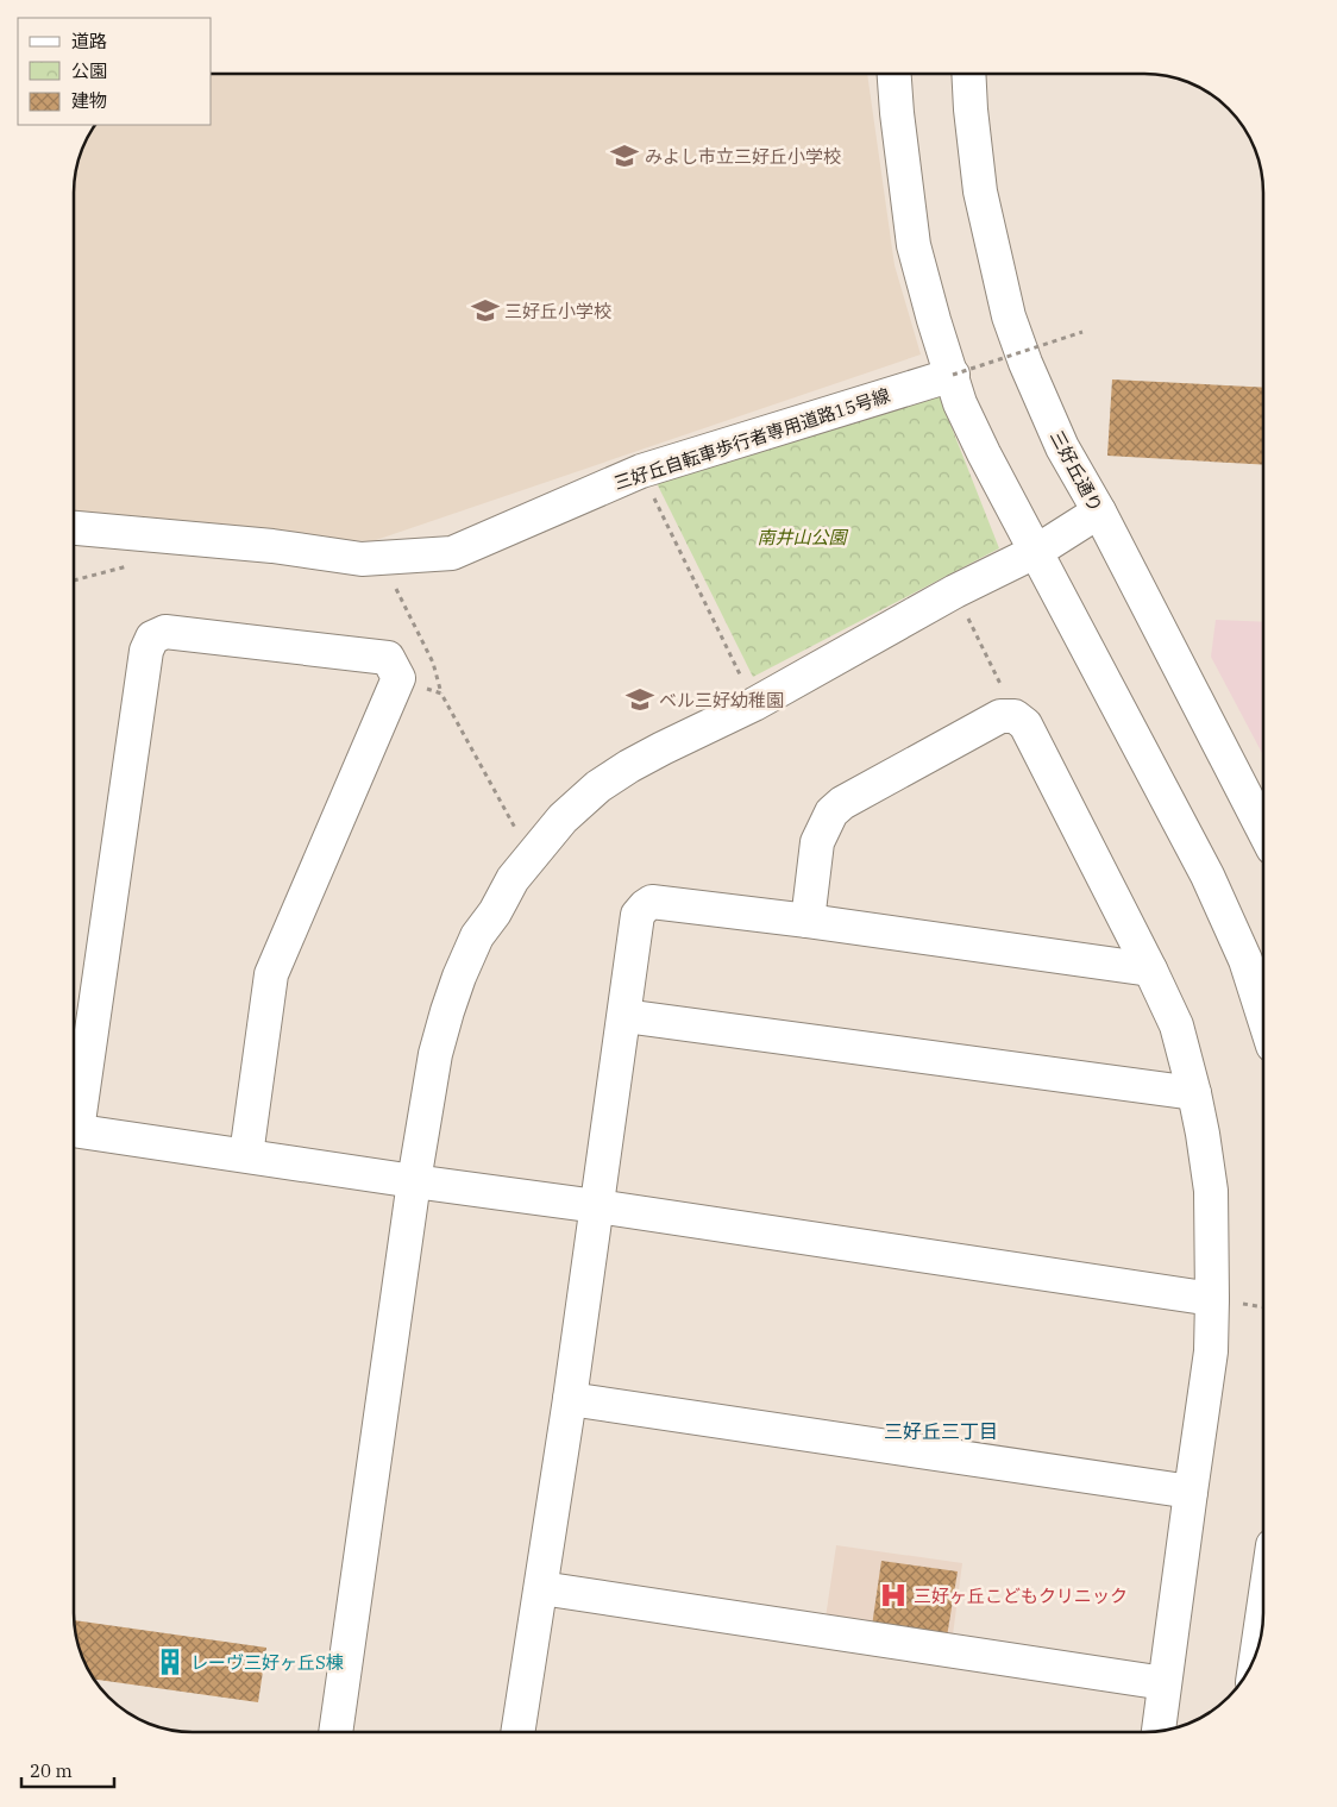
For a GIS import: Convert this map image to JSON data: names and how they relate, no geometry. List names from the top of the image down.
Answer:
{
  "streets": {
    "street": ["三好丘自転車歩行者専用道路15号線", "三好丘通り"]
  },
  "districts": ["三好丘三丁目"],
  "parks": ["南井山公園"],
  "places": {
    "school or university": ["みよし市立三好丘小学校", "三好丘小学校", "ベル三好幼稚園"],
    "hospital": ["三好ヶ丘こどもクリニック"],
    "building": ["レーヴ三好ヶ丘S棟"]
  },
  "legend": ["道路", "公園", "建物"],
  "scale_bar": "20 m"
}
